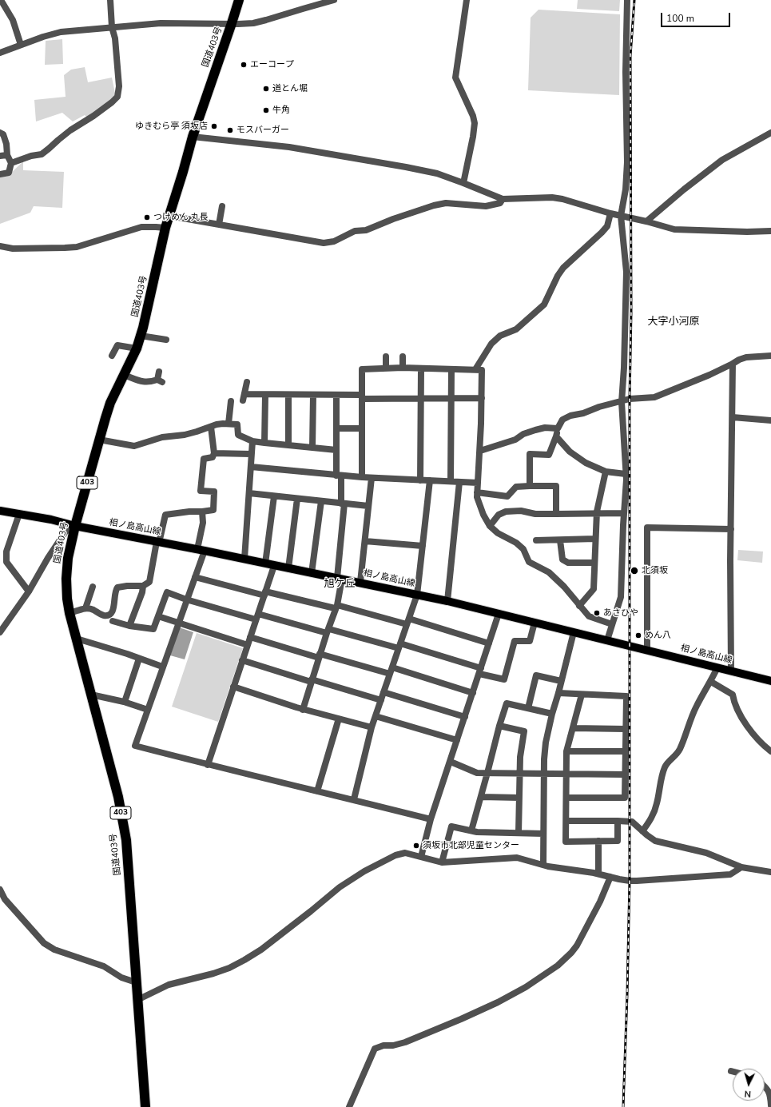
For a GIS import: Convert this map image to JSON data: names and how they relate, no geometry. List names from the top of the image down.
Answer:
{
  "streets": {
    "highway": ["国道403号", "403"],
    "main road": ["相ノ島高山線"]
  },
  "crossings": [
    ["国道403号", "相ノ島高山線"]
  ],
  "districts": ["大字小河原", "旭ケ丘"],
  "places": [
    "エーコープ",
    "道とん堀",
    "牛角",
    "ゆきむら亭 須坂店",
    "モスバーガー",
    "つけめん 丸長",
    "北須坂",
    "あさひや",
    "めん八",
    "須坂市北部児童センター"
  ],
  "scale_bar": "100 m",
  "north": "bottom"
}
